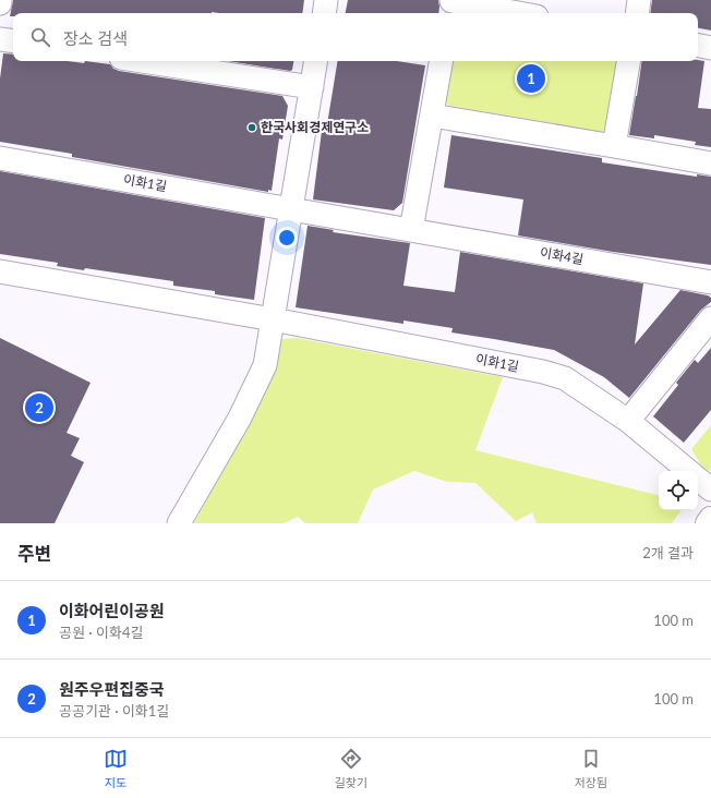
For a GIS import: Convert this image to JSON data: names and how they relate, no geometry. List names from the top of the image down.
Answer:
{
  "streets": {
    "street": ["이화1길", "이화4길"]
  },
  "crossings": [
    ["이화1길", "이화4길"]
  ],
  "places": ["한국사회경제연구소"],
  "page": {
    "search": "장소 검색",
    "pins": ["1", "2"],
    "heading": ["주변", "2개 결과"],
    "list": [
      {
        "mark": "1",
        "name": "이화어린이공원",
        "note": "공원 · 이화4길",
        "value": "100 m"
      },
      {
        "mark": "2",
        "name": "원주우편집중국",
        "note": "공공기관 · 이화1길",
        "value": "100 m"
      }
    ],
    "nav": ["지도", "길찾기", "저장됨"]
  }
}
